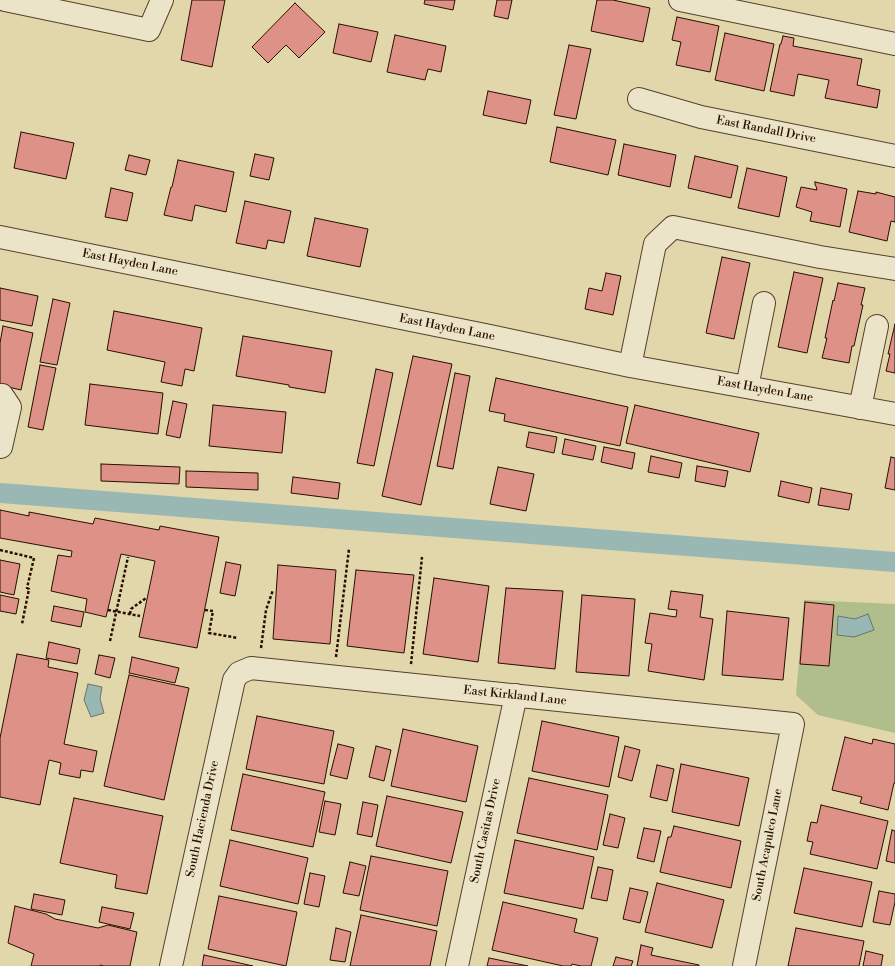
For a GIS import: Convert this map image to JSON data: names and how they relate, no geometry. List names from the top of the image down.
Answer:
{
  "streets": {
    "street": [
      "East Randall Drive",
      "East Hayden Lane",
      "East Kirkland Lane",
      "South Hacienda Drive",
      "South Casitas Drive",
      "South Acapulco Lane"
    ]
  },
  "crossings": [
    ["East Kirkland Lane", "South Hacienda Drive"],
    ["East Kirkland Lane", "South Casitas Drive"],
    ["East Kirkland Lane", "South Acapulco Lane"]
  ]
}
